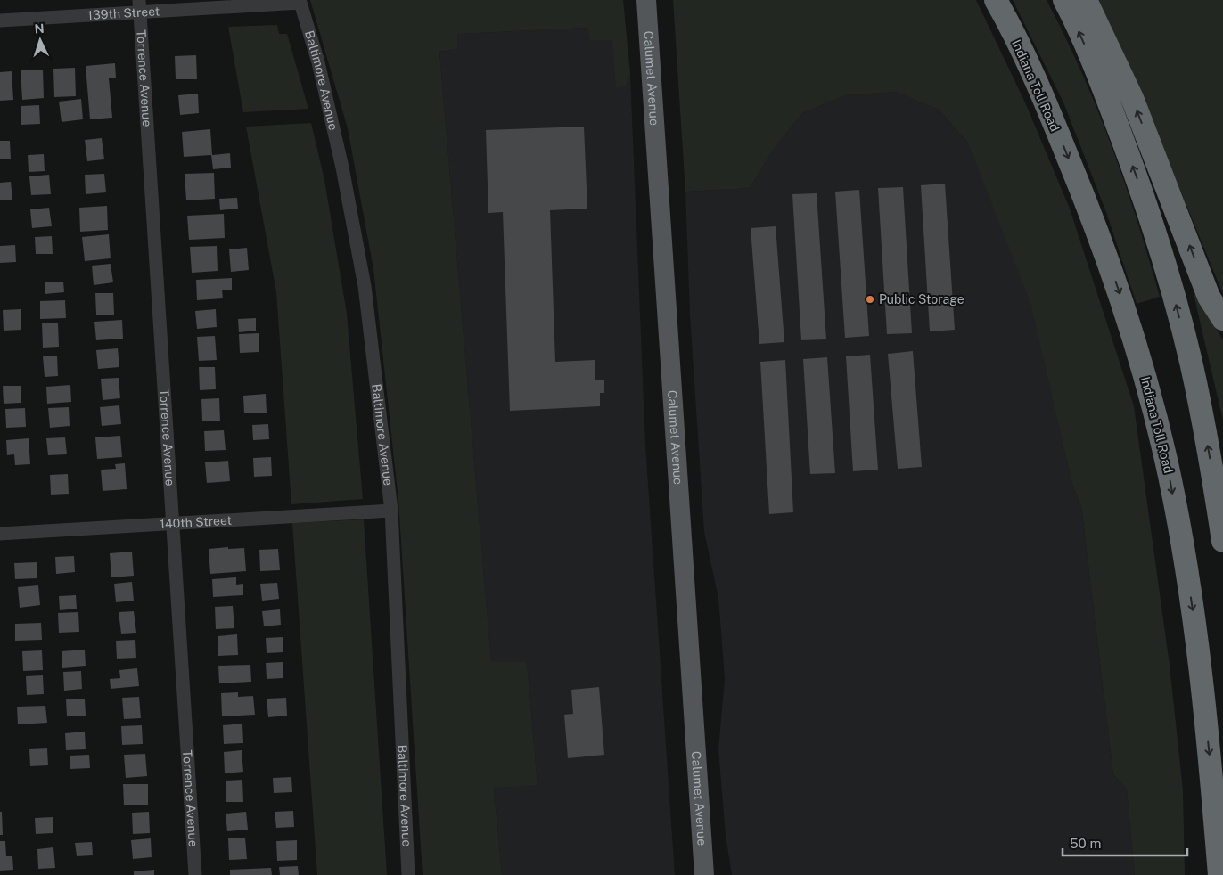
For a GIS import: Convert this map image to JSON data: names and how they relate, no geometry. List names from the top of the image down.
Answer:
{
  "streets": {
    "highway": ["Indiana Toll Road"],
    "main road": ["Calumet Avenue"],
    "street": [
      "139th Street",
      "Torrence Avenue",
      "Baltimore Avenue",
      "140th Street"
    ]
  },
  "crossings": [
    ["139th Street", "Torrence Avenue"],
    ["139th Street", "Baltimore Avenue"],
    ["Torrence Avenue", "140th Street"],
    ["Baltimore Avenue", "140th Street"]
  ],
  "places": ["Public Storage"],
  "scale_bar": "50 m",
  "north": "top"
}
